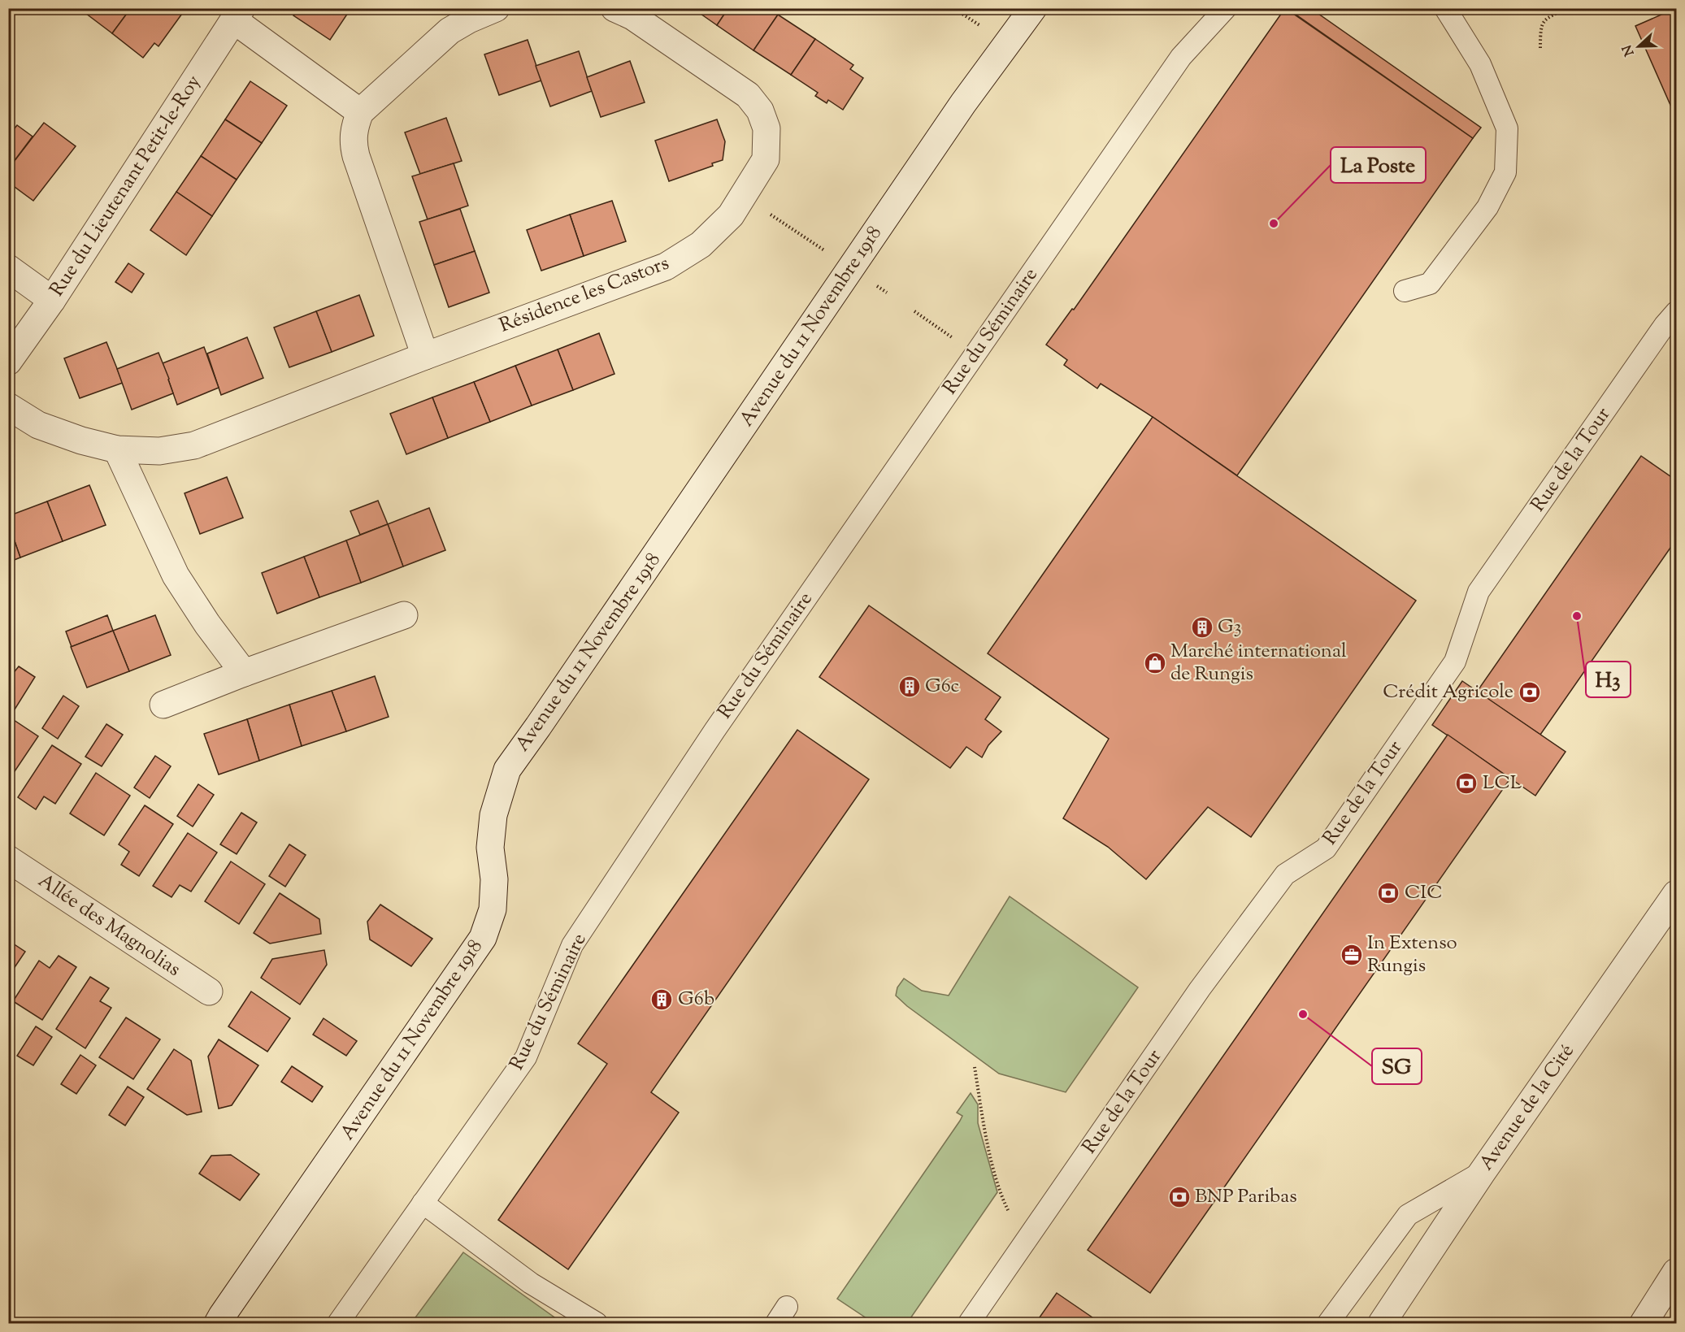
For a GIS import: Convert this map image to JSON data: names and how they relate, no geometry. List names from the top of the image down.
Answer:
{
  "streets": {
    "street": [
      "Rue du Lieutenant Petit-le-Roy",
      "Résidence les Castors",
      "Avenue du 11 Novembre 1918",
      "Allée des Magnolias",
      "Avenue de la Cité"
    ],
    "lane": ["Rue du Séminaire", "Rue de la Tour"]
  },
  "places": {
    "other": ["La Poste", "H3", "SG"],
    "building": ["G3", "G6c", "G6b"],
    "shop": ["Marché international de Rungis"],
    "bank": [
      "Crédit Agricole",
      "LCL",
      "CIC",
      "BNP Paribas"
    ],
    "office": ["In Extenso Rungis"]
  },
  "north": "left"
}
